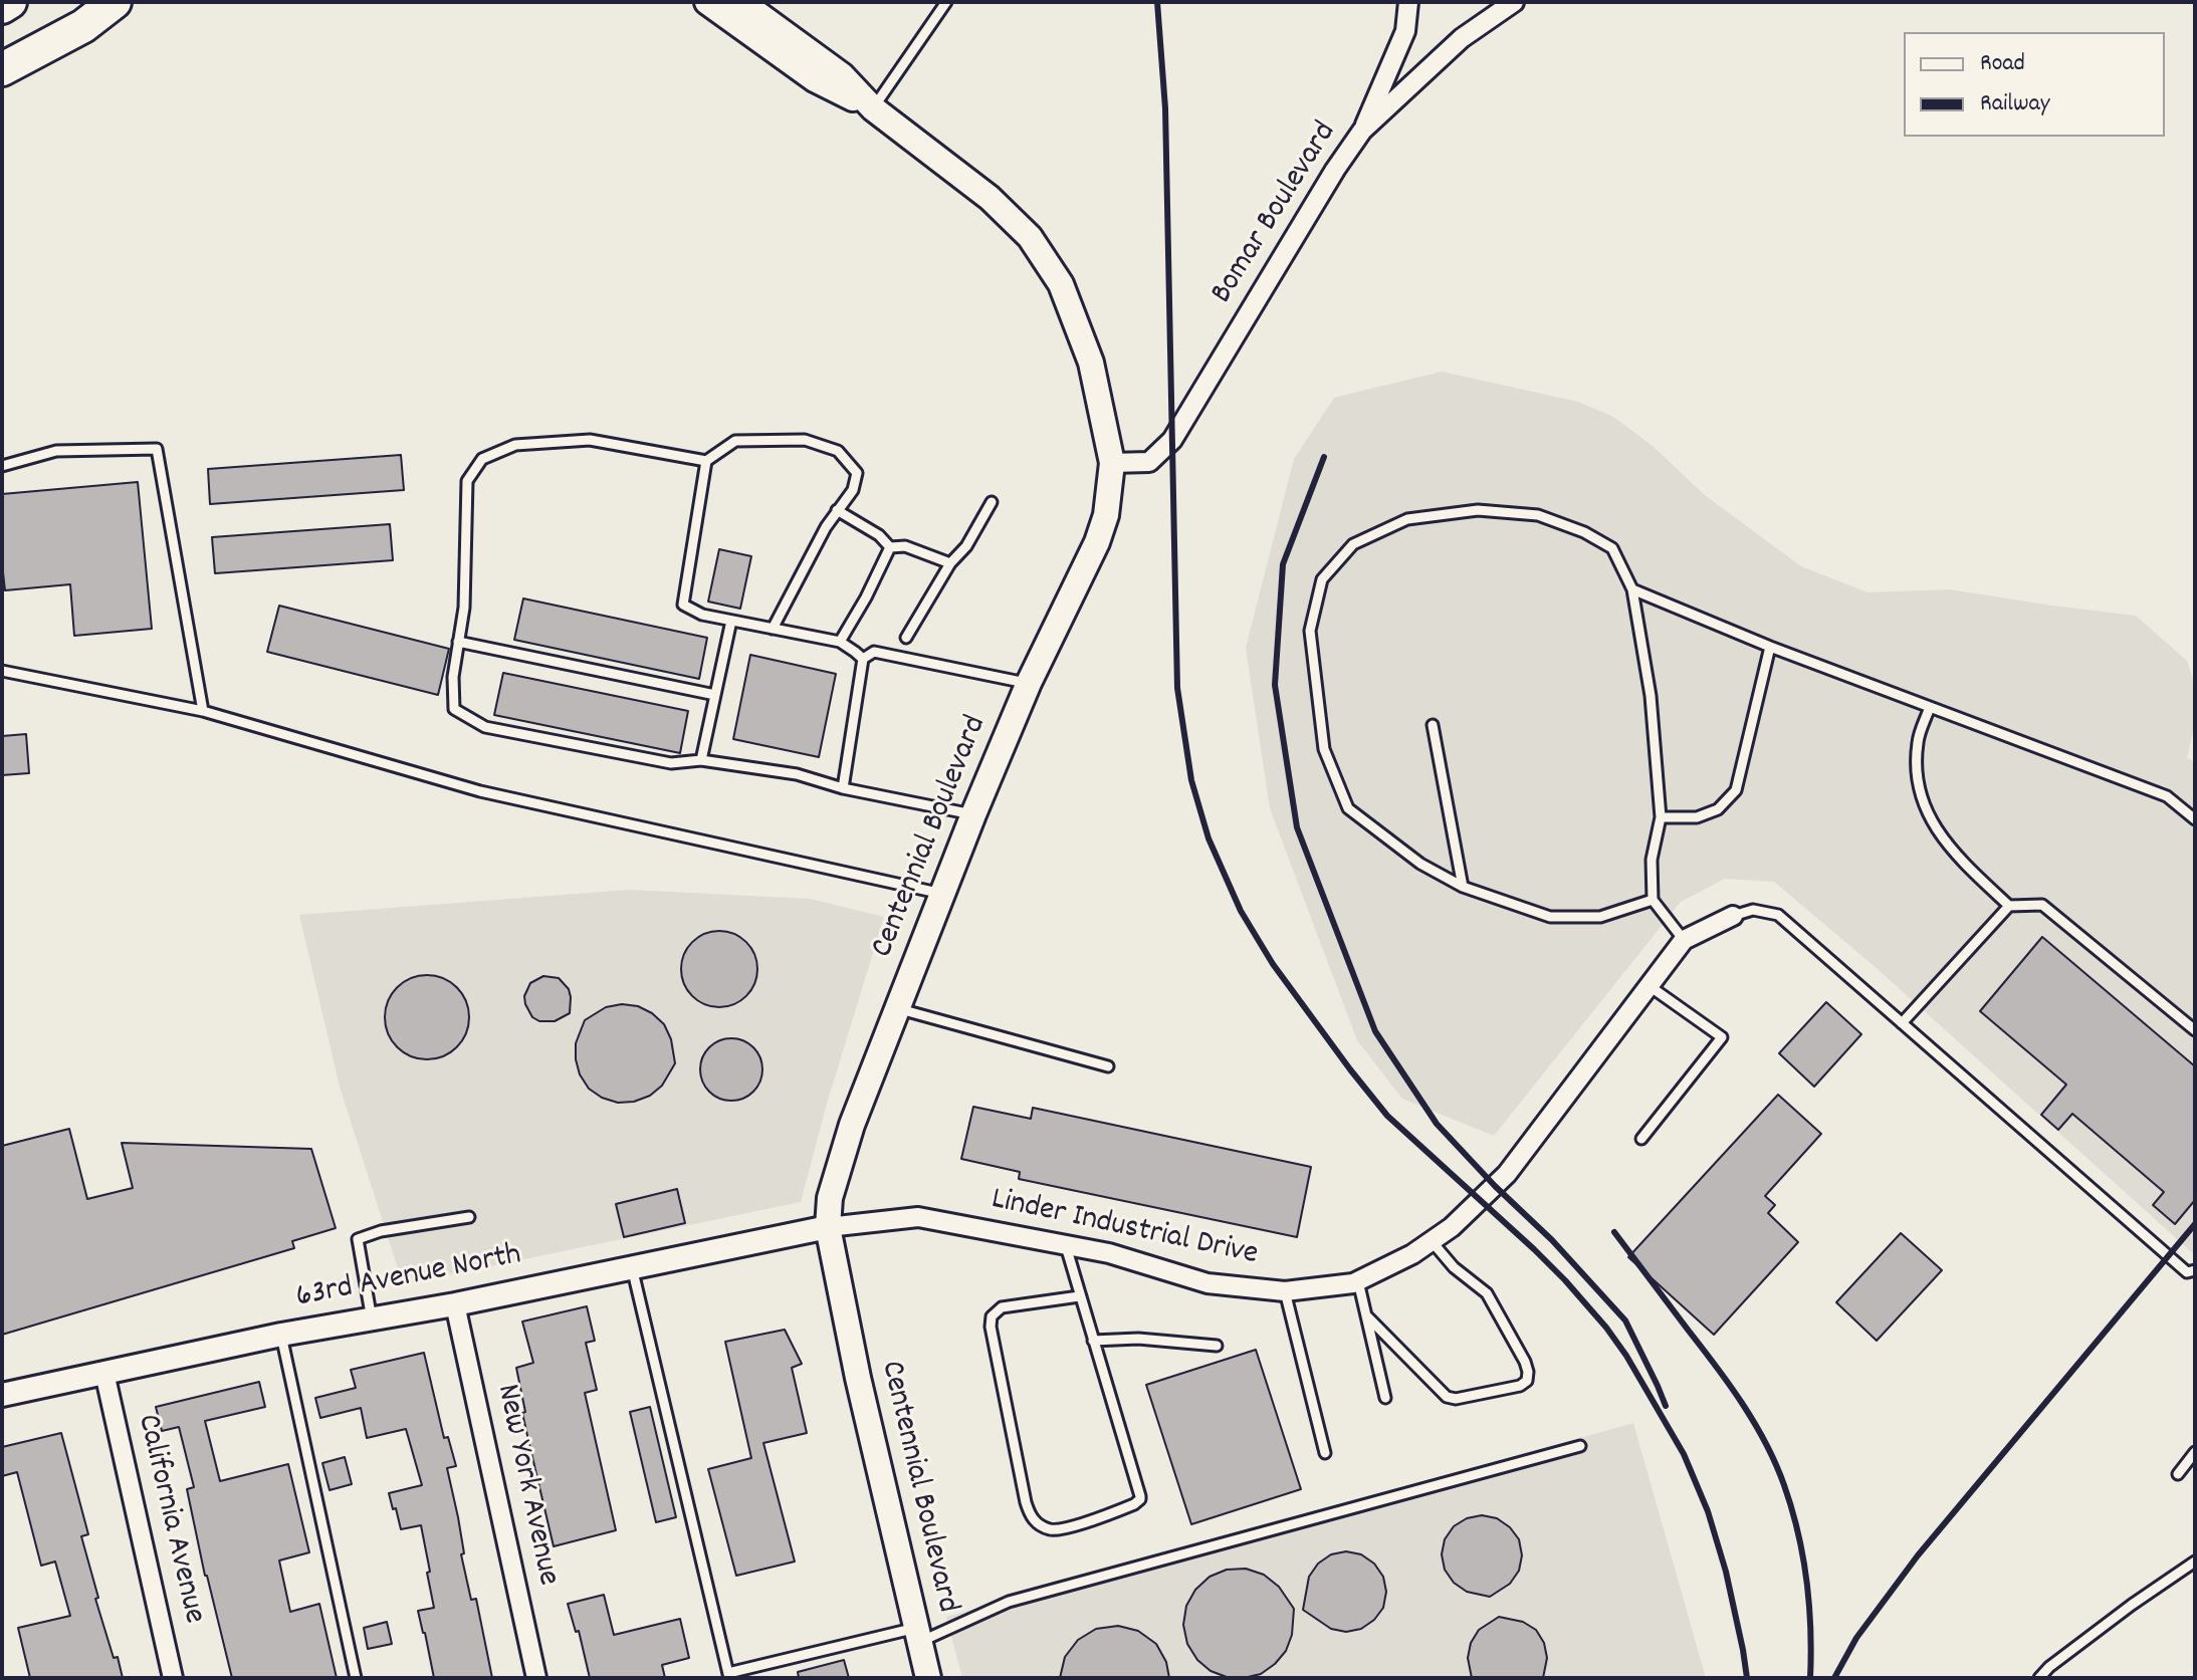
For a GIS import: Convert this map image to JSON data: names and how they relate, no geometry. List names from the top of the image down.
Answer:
{
  "streets": {
    "main road": ["Centennial Boulevard"],
    "street": [
      "Bomar Boulevard",
      "Linder Industrial Drive",
      "63rd Avenue North",
      "New York Avenue",
      "California Avenue"
    ]
  },
  "crossings": [
    ["Bomar Boulevard", "Centennial Boulevard"],
    ["Centennial Boulevard", "Linder Industrial Drive"],
    ["Centennial Boulevard", "63rd Avenue North"],
    ["Linder Industrial Drive", "63rd Avenue North"],
    ["63rd Avenue North", "New York Avenue"],
    ["63rd Avenue North", "California Avenue"]
  ],
  "legend": ["Road", "Railway"]
}
